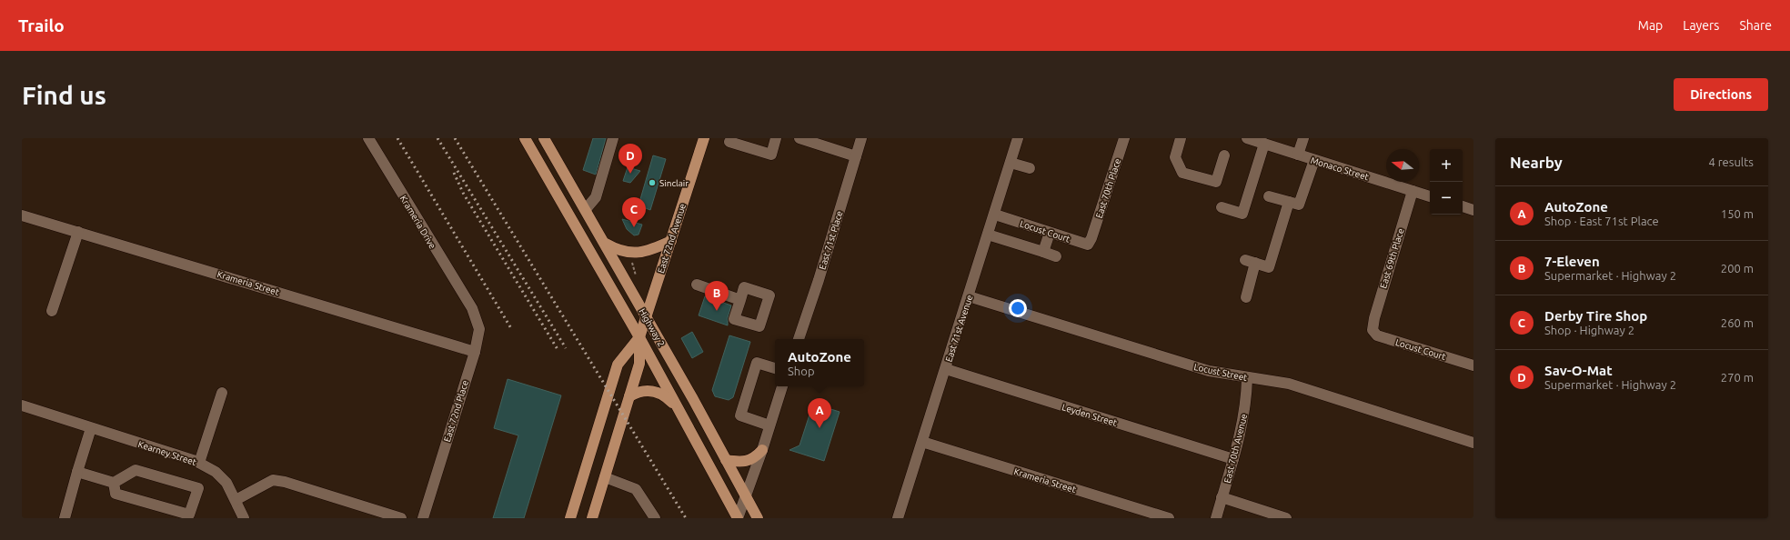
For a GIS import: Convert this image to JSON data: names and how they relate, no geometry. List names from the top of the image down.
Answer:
{
  "streets": {
    "main road": ["East 72nd Avenue", "Highway 2"],
    "street": [
      "Monaco Street",
      "East 70th Place",
      "Krameria Drive",
      "Locust Court",
      "East 71st Place",
      "East 69th Place",
      "Krameria Street",
      "East 71st Avenue",
      "Locust Street",
      "East 72nd Place",
      "Leyden Street",
      "East 70th Avenue",
      "Kearney Street"
    ]
  },
  "crossings": [
    ["Monaco Street", "East 69th Place"],
    ["East 70th Place", "Locust Court"],
    ["Krameria Drive", "East 72nd Place"],
    ["Locust Court", "East 69th Place"],
    ["Locust Court", "East 71st Avenue"],
    ["East 72nd Avenue", "Highway 2"],
    ["Krameria Street", "East 71st Avenue"],
    ["Krameria Street", "East 72nd Place"],
    ["East 71st Avenue", "Locust Street"],
    ["East 71st Avenue", "Leyden Street"],
    ["Locust Street", "East 70th Avenue"],
    ["Leyden Street", "East 70th Avenue"]
  ],
  "places": ["Sinclair"],
  "north": "left",
  "page": {
    "header": "Trailo",
    "nav": ["Map", "Layers", "Share"],
    "buttons": "Directions",
    "title": "Find us",
    "heading": ["Nearby", "4 results"],
    "pins": [
      "D",
      "C",
      "B",
      "A"
    ],
    "map_buttons": ["+", "−"],
    "list": [
      {
        "mark": "A",
        "name": "AutoZone",
        "note": "Shop · East 71st Place",
        "value": "150 m"
      },
      {
        "mark": "B",
        "name": "7-Eleven",
        "note": "Supermarket · Highway 2",
        "value": "200 m"
      },
      {
        "mark": "C",
        "name": "Derby Tire Shop",
        "note": "Shop · Highway 2",
        "value": "260 m"
      },
      {
        "mark": "D",
        "name": "Sav-O-Mat",
        "note": "Supermarket · Highway 2",
        "value": "270 m"
      }
    ],
    "popup": ["AutoZone", "Shop"]
  }
}
